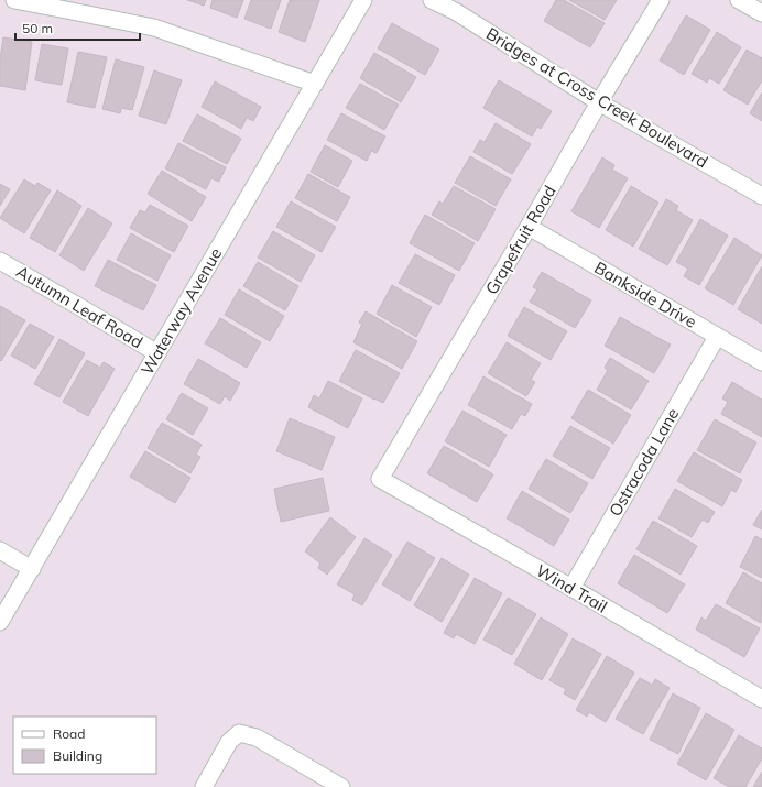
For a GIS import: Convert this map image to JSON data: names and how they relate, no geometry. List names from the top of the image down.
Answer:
{
  "streets": {
    "street": [
      "Bridges at Cross Creek Boulevard",
      "Grapefruit Road",
      "Bankside Drive",
      "Autumn Leaf Road",
      "Waterway Avenue",
      "Ostracoda Lane",
      "Wind Trail"
    ]
  },
  "crossings": [
    ["Bridges at Cross Creek Boulevard", "Grapefruit Road"],
    ["Grapefruit Road", "Bankside Drive"],
    ["Grapefruit Road", "Wind Trail"],
    ["Bankside Drive", "Ostracoda Lane"],
    ["Autumn Leaf Road", "Waterway Avenue"],
    ["Ostracoda Lane", "Wind Trail"]
  ],
  "legend": ["Road", "Building"],
  "scale_bar": "50 m"
}
